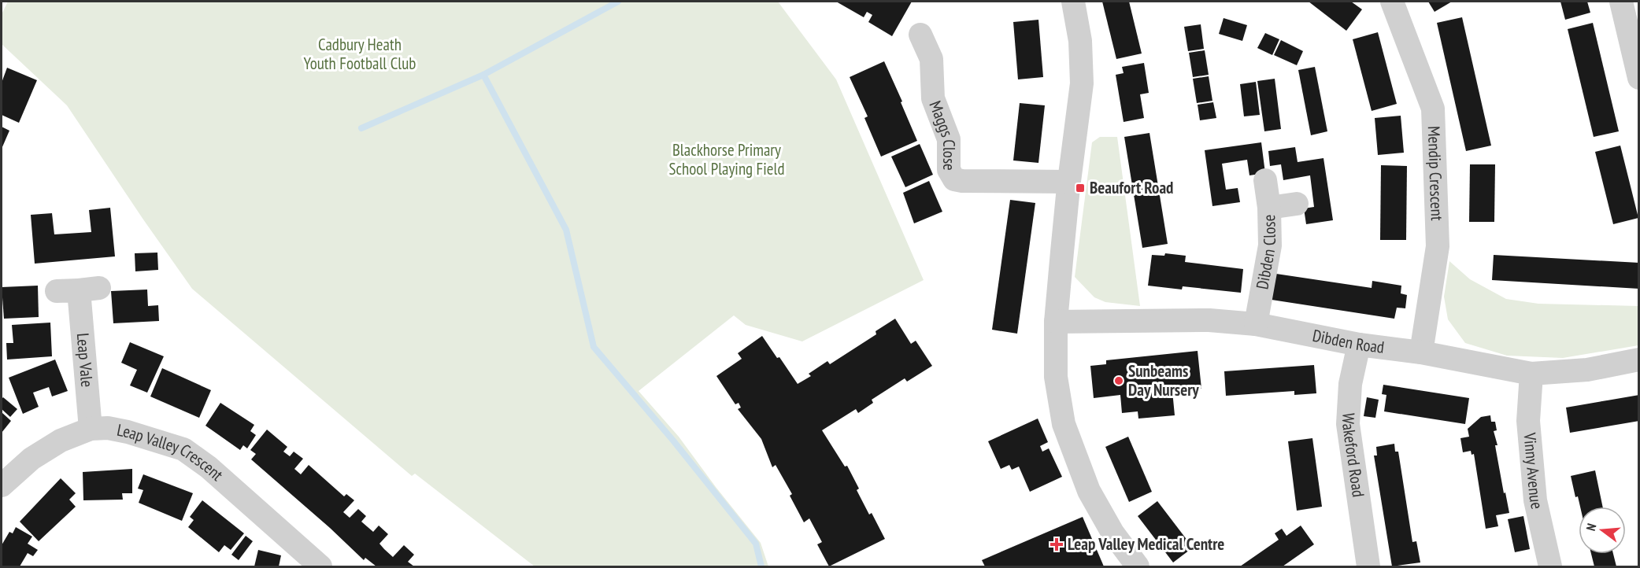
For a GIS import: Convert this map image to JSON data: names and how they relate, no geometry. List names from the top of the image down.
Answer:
{
  "streets": {
    "street": [
      "Maggs Close",
      "Mendip Crescent",
      "Dibden Close",
      "Dibden Road",
      "Leap Vale",
      "Leap Valley Crescent",
      "Wakeford Road",
      "Vinny Avenue"
    ]
  },
  "crossings": [
    ["Mendip Crescent", "Dibden Road"],
    ["Dibden Close", "Dibden Road"],
    ["Dibden Road", "Wakeford Road"],
    ["Dibden Road", "Vinny Avenue"],
    ["Leap Vale", "Leap Valley Crescent"]
  ],
  "parks": ["Cadbury Heath Youth Football Club", "Blackhorse Primary School Playing Field"],
  "places": {
    "transit": ["Beaufort Road"],
    "other": ["Sunbeams Day Nursery"],
    "health": ["Leap Valley Medical Centre"]
  },
  "north": "left"
}
